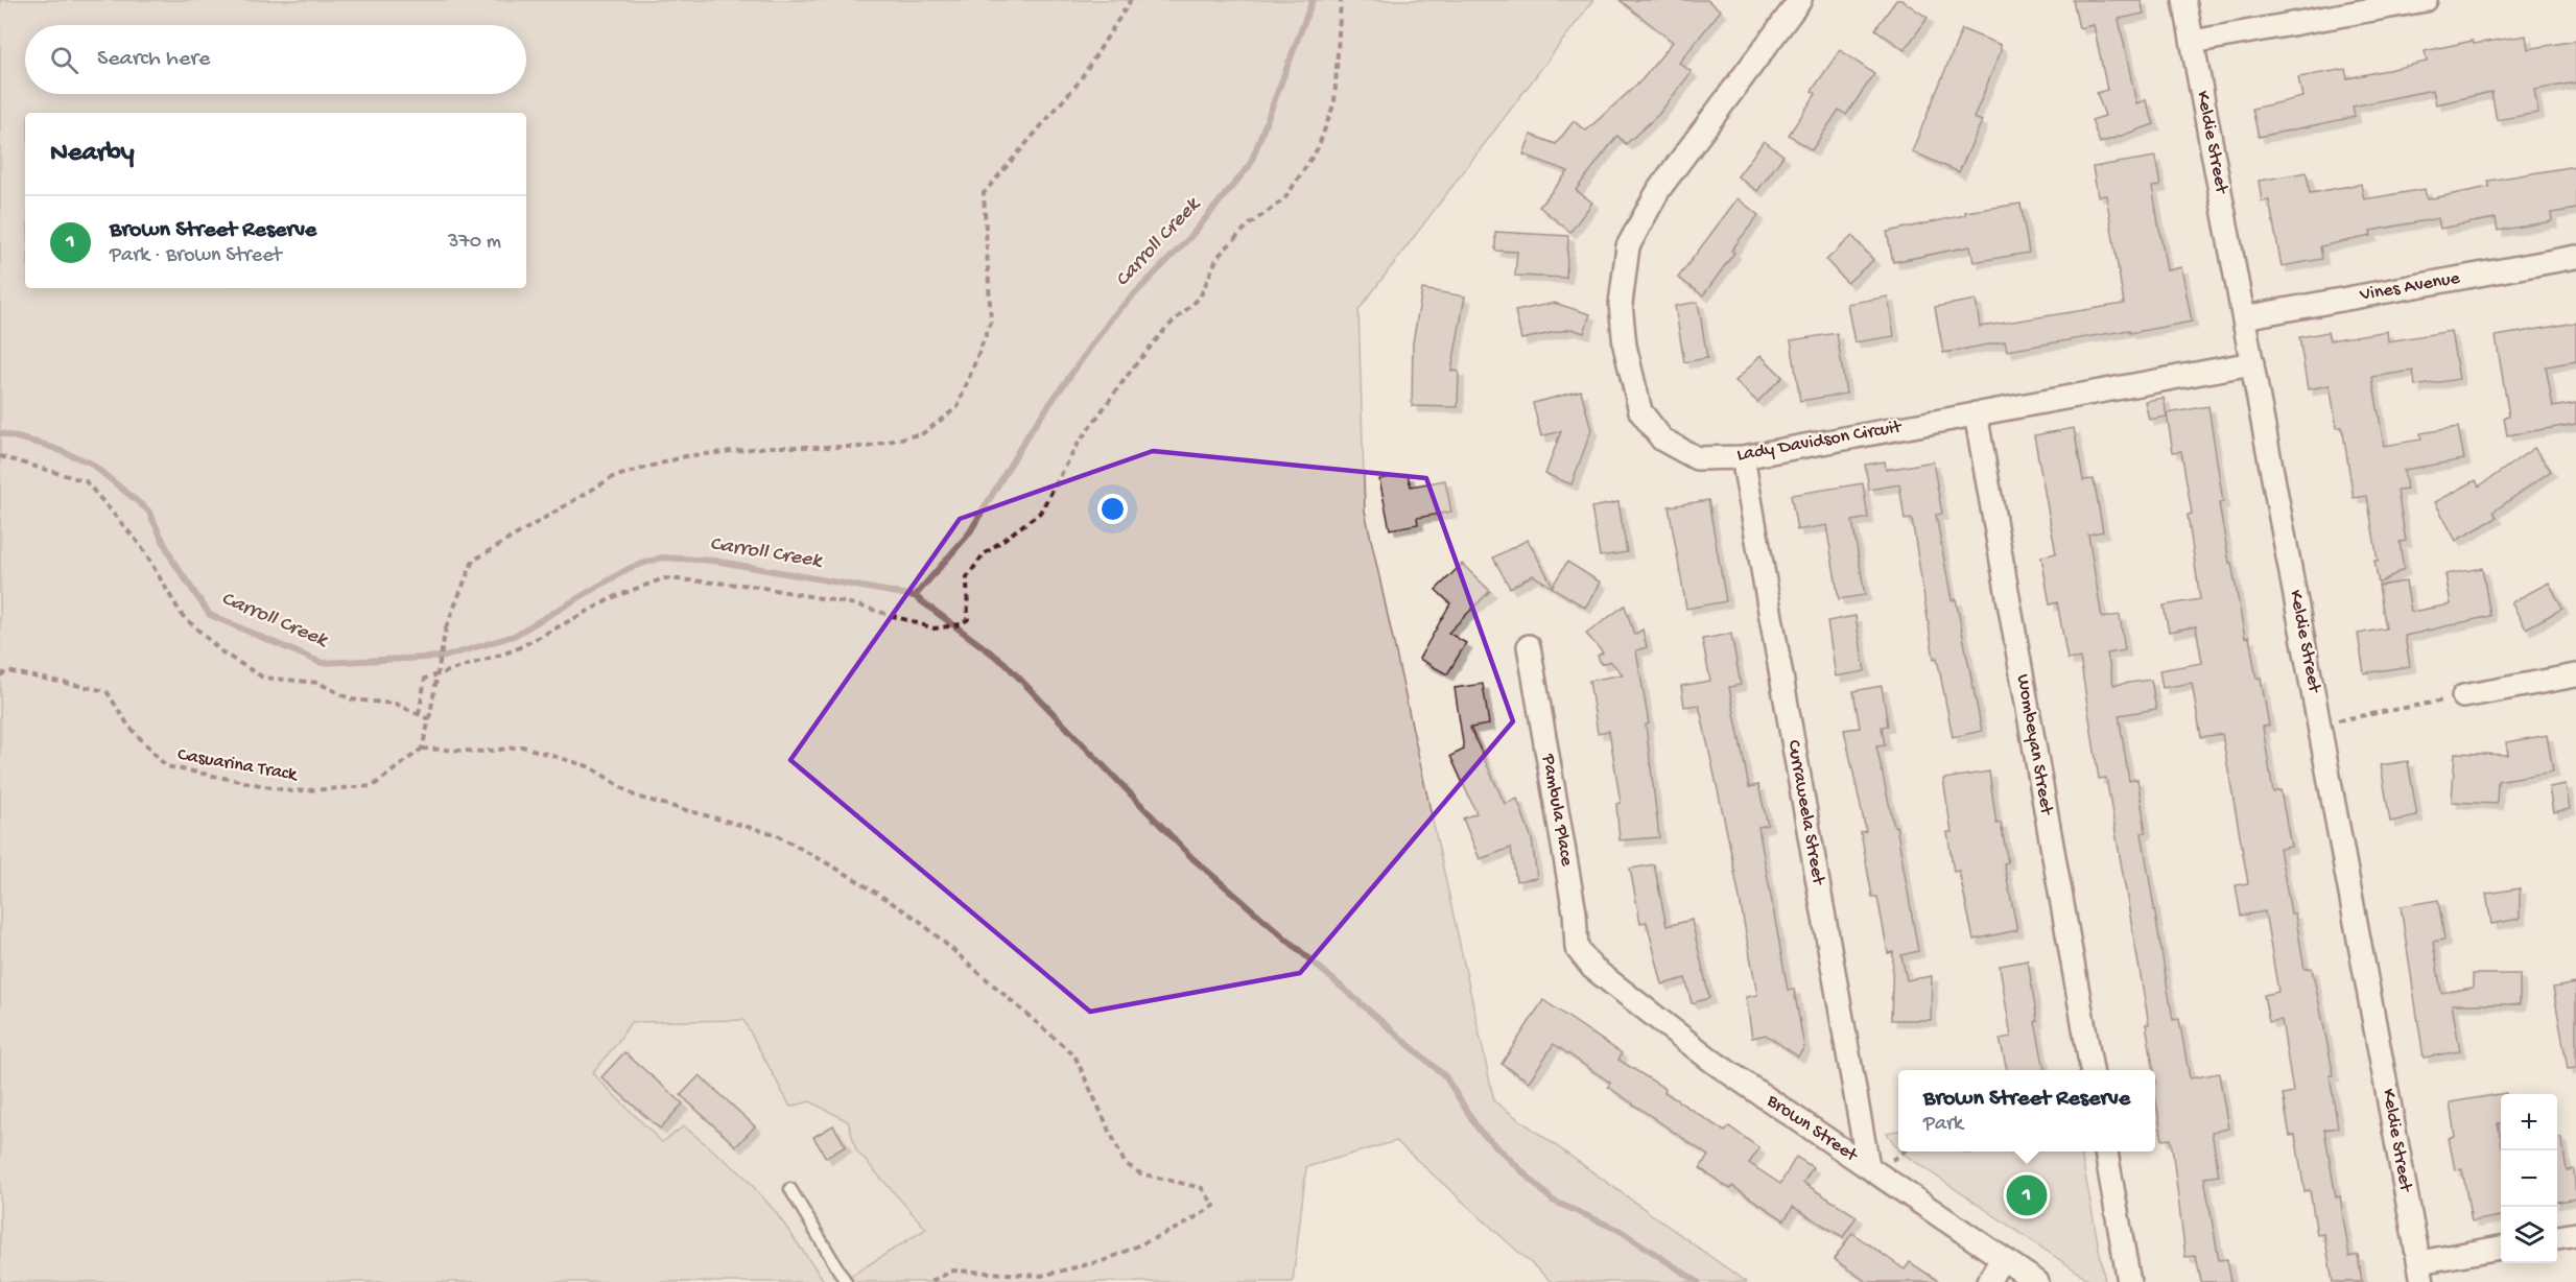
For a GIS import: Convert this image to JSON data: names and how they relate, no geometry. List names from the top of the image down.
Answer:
{
  "streets": {
    "street": [
      "Keldie Street",
      "Vines Avenue",
      "Lady Davidson Circuit",
      "Wombeyan Street",
      "Pambula Place",
      "Curraweela Street",
      "Brown Street"
    ],
    "path": ["Casuarina Track"]
  },
  "crossings": [
    ["Keldie Street", "Vines Avenue"],
    ["Keldie Street", "Lady Davidson Circuit"],
    ["Lady Davidson Circuit", "Wombeyan Street"],
    ["Lady Davidson Circuit", "Curraweela Street"],
    ["Pambula Place", "Brown Street"],
    ["Curraweela Street", "Brown Street"]
  ],
  "water": ["Carroll Creek"],
  "page": {
    "search": "Search here",
    "heading": "Nearby",
    "list": [
      {
        "mark": "1",
        "name": "Brown Street Reserve",
        "note": "Park · Brown Street",
        "value": "370 m"
      }
    ],
    "popup": ["Brown Street Reserve", "Park"],
    "map_buttons": ["+", "−"],
    "pins": "1"
  }
}
